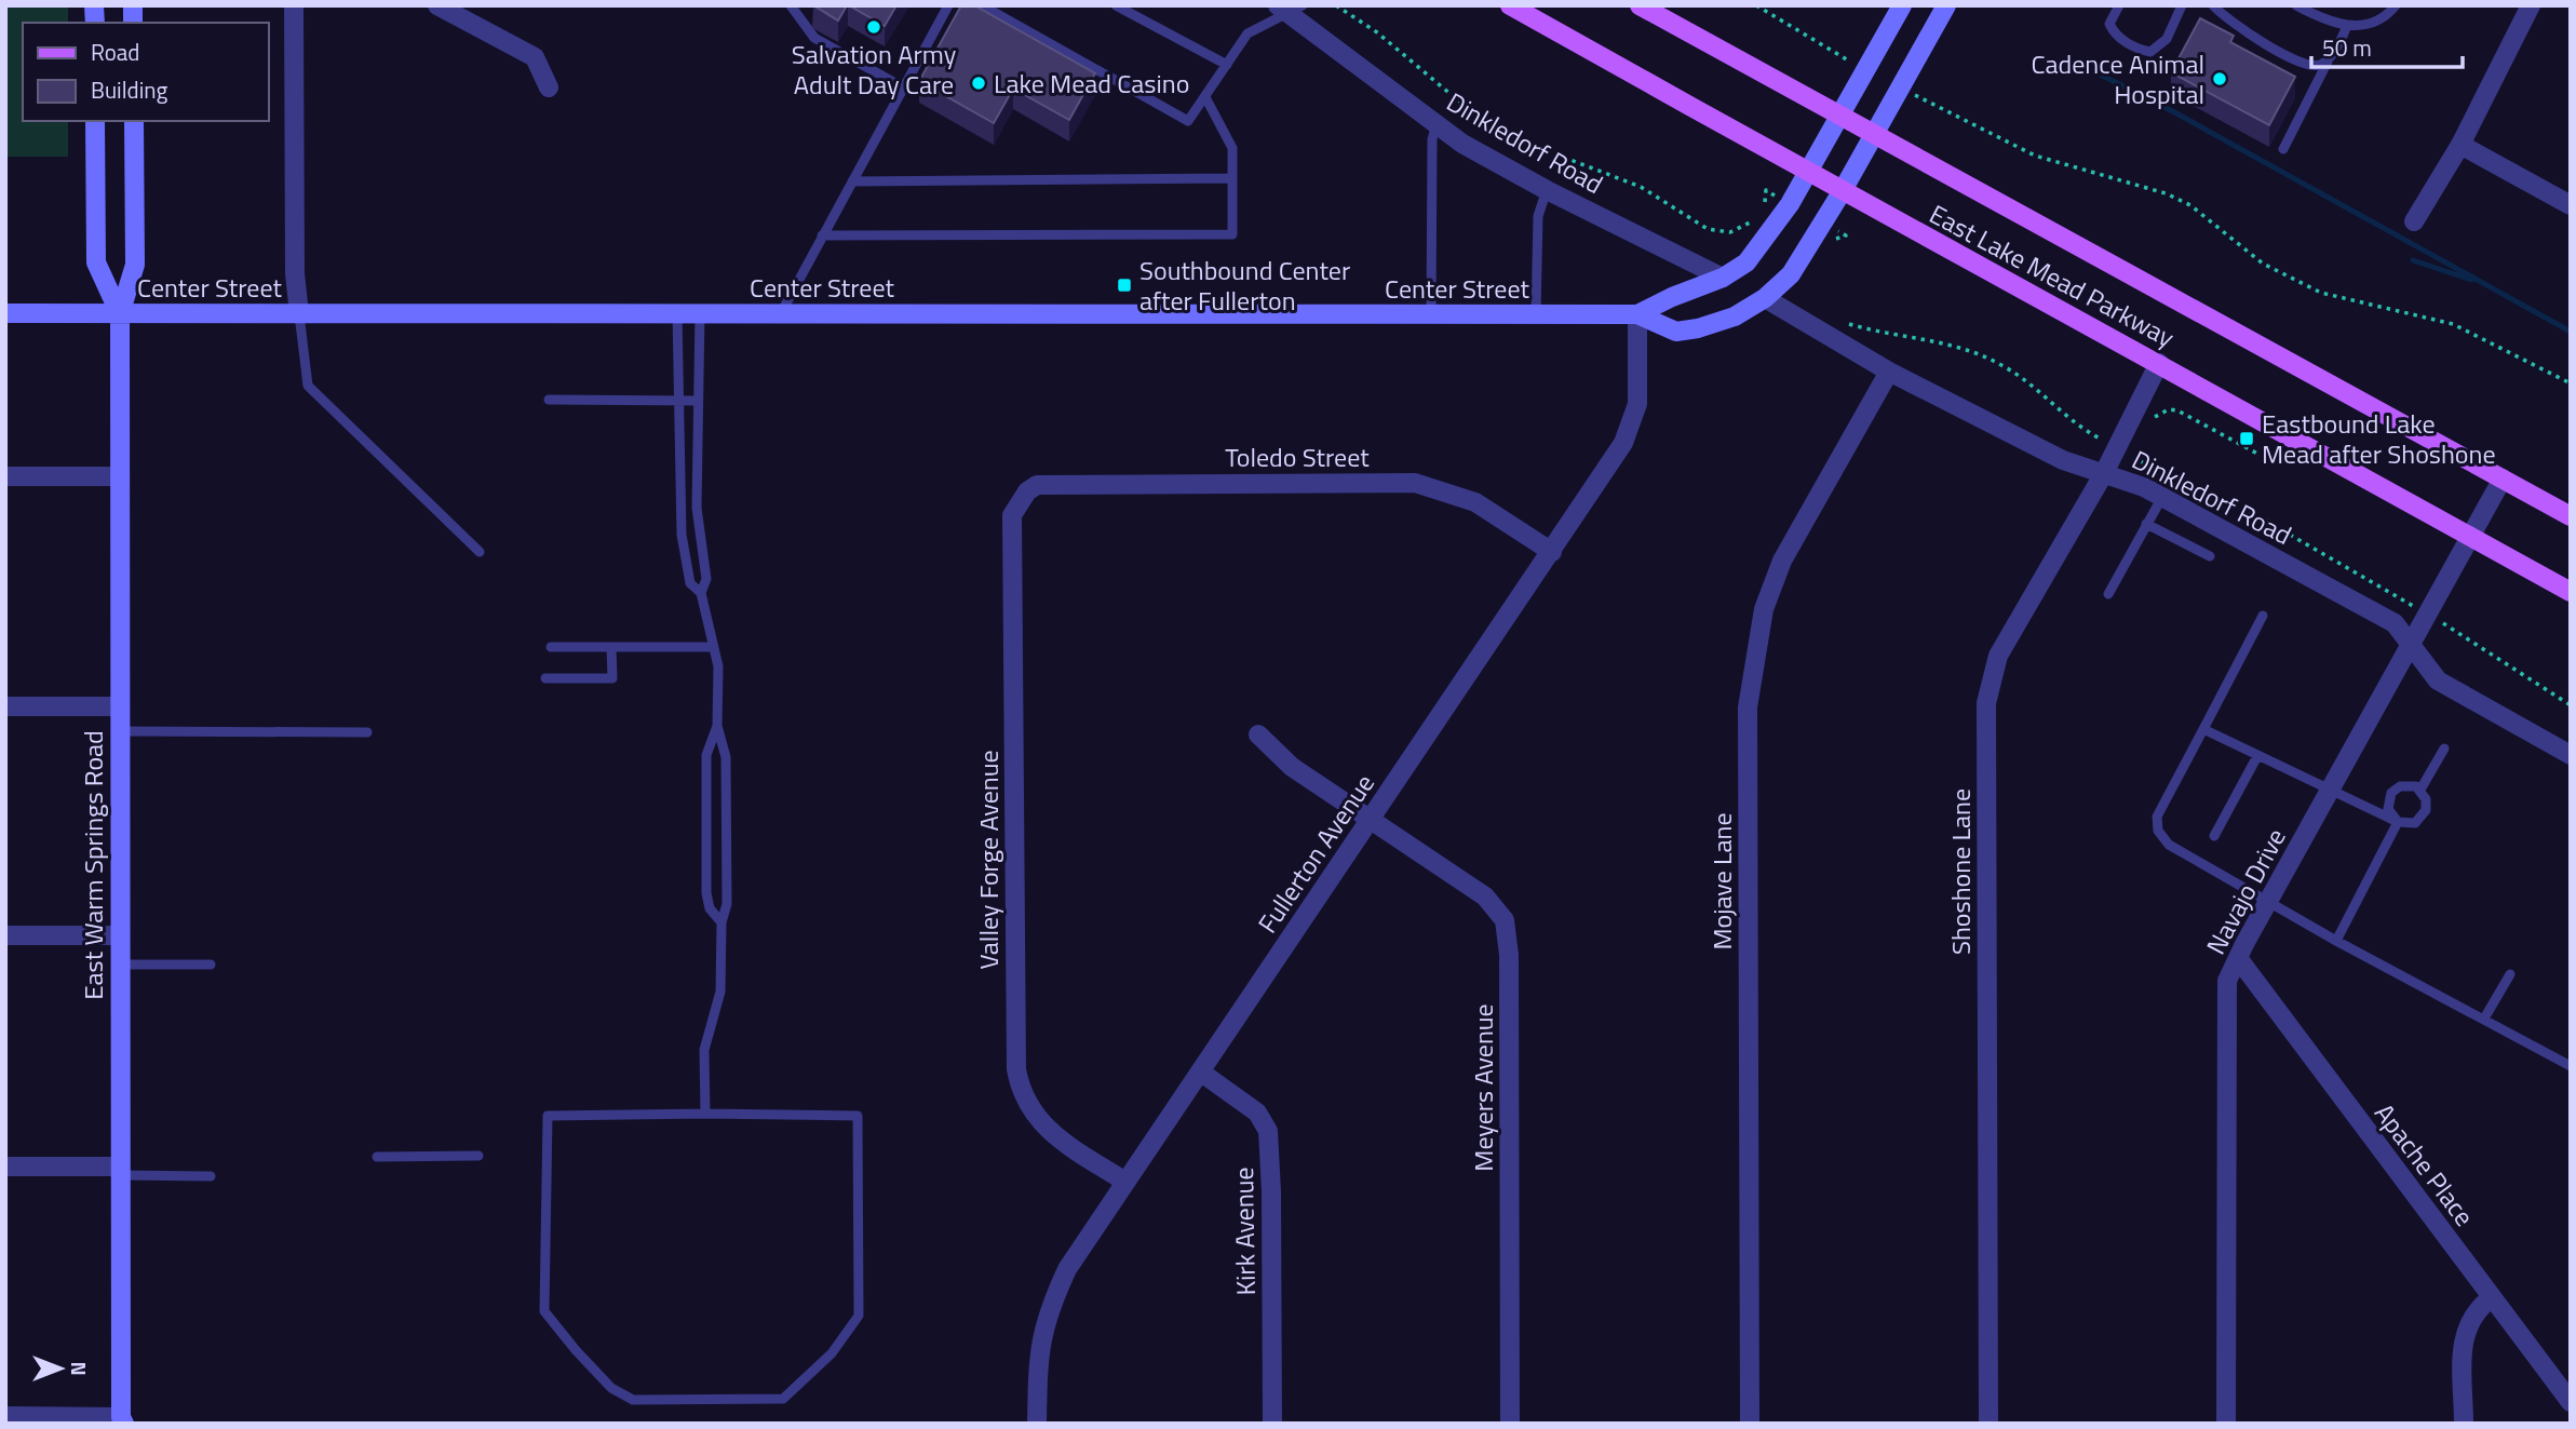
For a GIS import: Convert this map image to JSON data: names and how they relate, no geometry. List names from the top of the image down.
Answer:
{
  "streets": {
    "main road": ["East Lake Mead Parkway"],
    "street": [
      "Dinkledorf Road",
      "Center Street",
      "Toledo Street",
      "Fullerton Avenue",
      "Valley Forge Avenue",
      "East Warm Springs Road",
      "Shoshone Lane",
      "Mojave Lane",
      "Navajo Drive",
      "Meyers Avenue",
      "Apache Place",
      "Kirk Avenue"
    ]
  },
  "crossings": [
    ["Dinkledorf Road", "Center Street"],
    ["Dinkledorf Road", "Shoshone Lane"],
    ["Dinkledorf Road", "Mojave Lane"],
    ["Dinkledorf Road", "Navajo Drive"],
    ["East Lake Mead Parkway", "Center Street"],
    ["East Lake Mead Parkway", "Shoshone Lane"],
    ["East Lake Mead Parkway", "Navajo Drive"],
    ["Center Street", "Fullerton Avenue"],
    ["Center Street", "East Warm Springs Road"],
    ["Toledo Street", "Fullerton Avenue"],
    ["Toledo Street", "Valley Forge Avenue"],
    ["Fullerton Avenue", "Valley Forge Avenue"],
    ["Fullerton Avenue", "Meyers Avenue"],
    ["Fullerton Avenue", "Kirk Avenue"],
    ["Navajo Drive", "Apache Place"]
  ],
  "places": {
    "other": ["Salvation Army Adult Day Care", "Cadence Animal Hospital", "Lake Mead Casino"],
    "transit": ["Southbound Center after Fullerton", "Eastbound Lake Mead after Shoshone"]
  },
  "legend": ["Road", "Building"],
  "scale_bar": "50 m",
  "north": "right"
}
